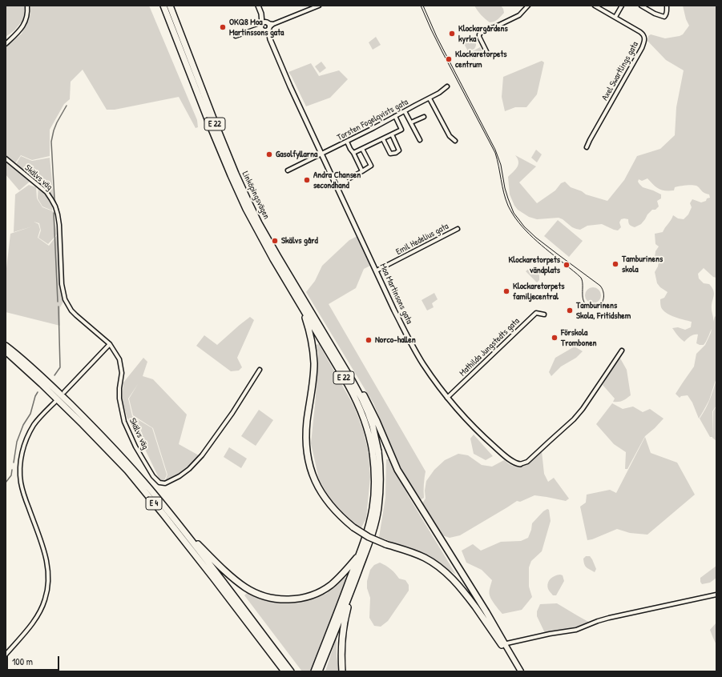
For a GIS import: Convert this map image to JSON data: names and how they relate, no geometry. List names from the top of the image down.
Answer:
{
  "streets": {
    "highway": ["E 22", "Linköpingsvägen", "E 4"],
    "street": [
      "Axel Swartlings gata",
      "Torsten Fogelqvists gata",
      "Skälvs väg",
      "Emil Hedelius gata",
      "Moa Martinsons gata",
      "Mathilda Jungstedts gata"
    ]
  },
  "crossings": [
    ["Torsten Fogelqvists gata", "Moa Martinsons gata"],
    ["E 22", "Linköpingsvägen"],
    ["Emil Hedelius gata", "Moa Martinsons gata"],
    ["Moa Martinsons gata", "Mathilda Jungstedts gata"]
  ],
  "places": [
    "OKQ8 Moa Martinssons gata",
    "Klockargårdens kyrka",
    "Klockaretorpets centrum",
    "Gasolfyllarna",
    "Andra Chansen secondhand",
    "Skälvs gård",
    "Tamburinens skola",
    "Klockaretorpets vändplats",
    "Klockaretorpets familjecentral",
    "Tamburinens Skola, Fritidshem",
    "Förskola Trombonen",
    "Norco-hallen"
  ],
  "scale_bar": "100 m"
}
